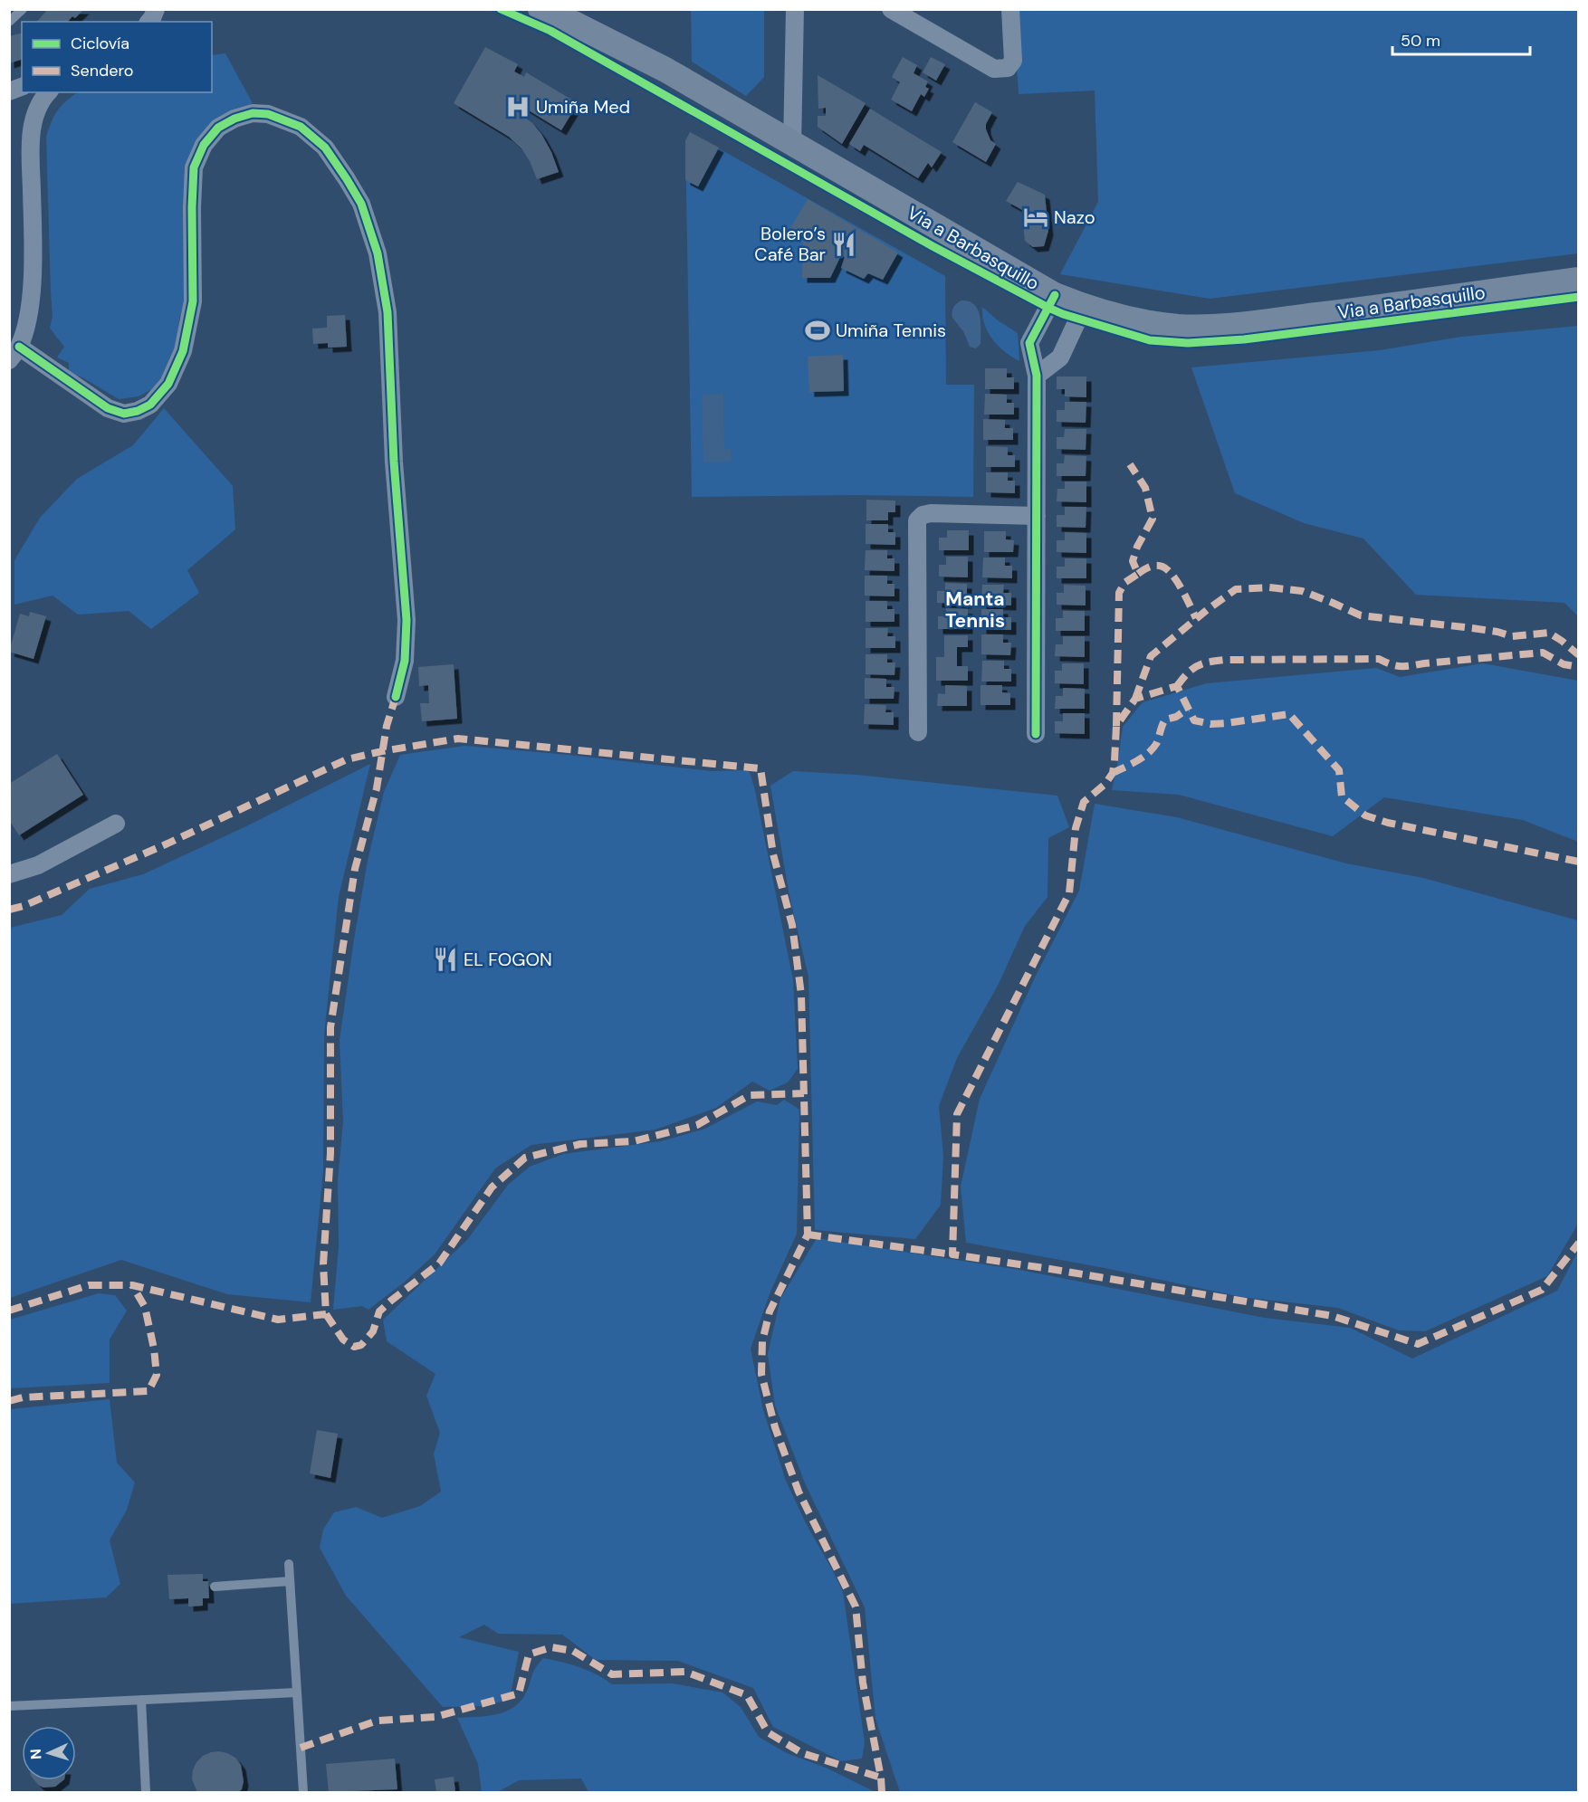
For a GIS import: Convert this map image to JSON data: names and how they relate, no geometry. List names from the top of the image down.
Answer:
{
  "streets": {
    "main road": ["Via a Barbasquillo"]
  },
  "districts": ["Manta Tennis"],
  "places": {
    "hospital": ["Umiña Med"],
    "hotel": ["Nazo"],
    "restaurant": ["Bolero’s Café Bar", "EL FOGON"],
    "sports": ["Umiña Tennis"]
  },
  "legend": ["Ciclovía", "Sendero"],
  "scale_bar": "50 m",
  "north": "left"
}
